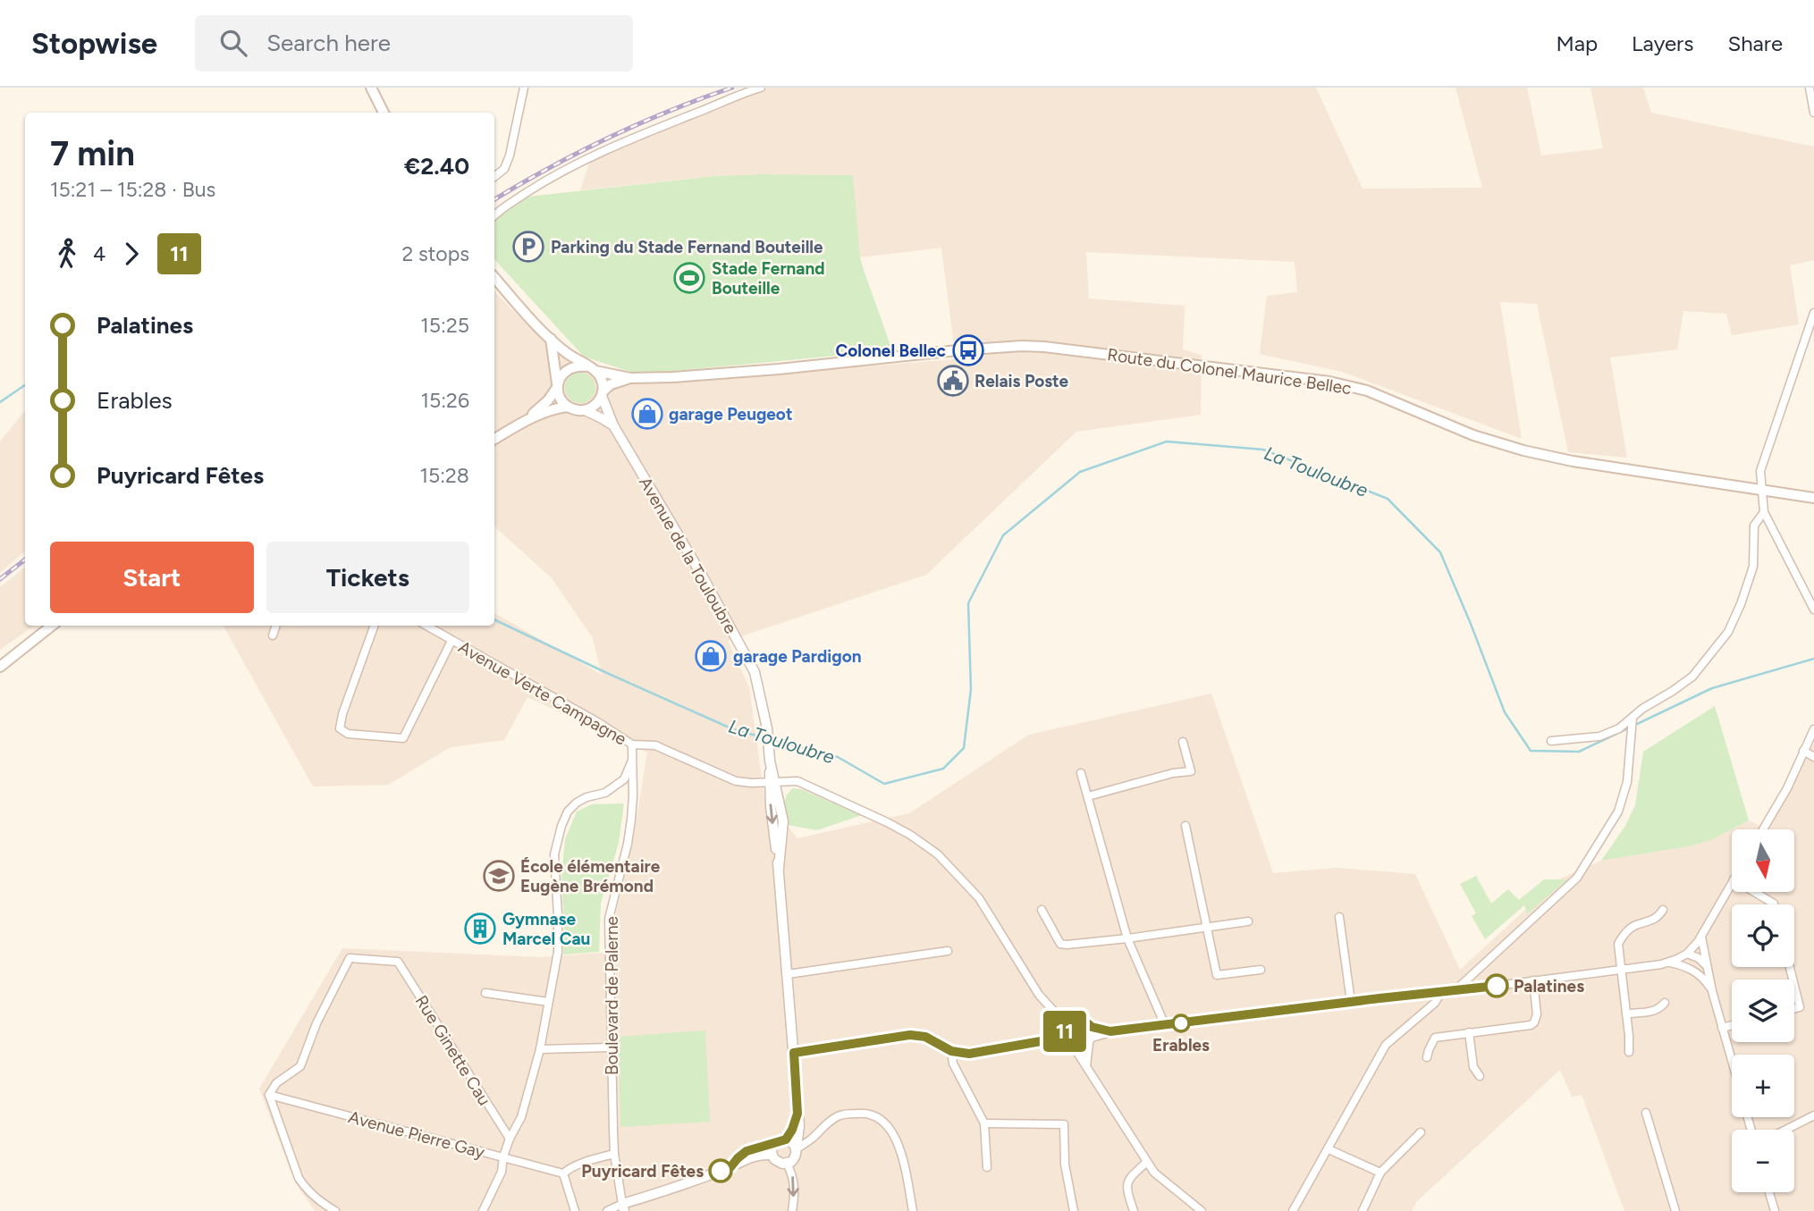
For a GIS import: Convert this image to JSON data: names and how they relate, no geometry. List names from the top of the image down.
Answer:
{
  "streets": {
    "main road": ["Route du Colonel Maurice Bellec"],
    "street": [
      "Avenue de la Touloubre",
      "Avenue Verte Campagne",
      "Boulevard de Palerne",
      "Rue Ginette Cau",
      "Avenue Pierre Gay"
    ]
  },
  "crossings": [
    ["Route du Colonel Maurice Bellec", "Avenue de la Touloubre"],
    ["Avenue de la Touloubre", "Avenue Verte Campagne"],
    ["Avenue Verte Campagne", "Boulevard de Palerne"],
    ["Rue Ginette Cau", "Avenue Pierre Gay"]
  ],
  "water": ["La Touloubre"],
  "places": {
    "parking": ["Parking du Stade Fernand Bouteille"],
    "sports": ["Stade Fernand Bouteille"],
    "bus stop": ["Colonel Bellec"],
    "public building": ["Relais Poste"],
    "shop": ["garage Peugeot", "garage Pardigon"],
    "school or university": ["École élémentaire Eugène Brémond"],
    "building": ["Gymnase Marcel Cau"],
    "other": ["Palatines", "Erables", "Puyricard Fêtes"]
  },
  "lines": ["bus line 11"],
  "north": "bottom",
  "page": {
    "header": "Stopwise",
    "search": "Search here",
    "nav": ["Map", "Layers", "Share"],
    "on_map": "11",
    "heading": ["7 min", "15:21 – 15:28 · Bus", "€2.40"],
    "legs": ["4", "11", "2 stops"],
    "list": [
      {
        "name": "Palatines",
        "value": "15:25"
      },
      {
        "name": "Erables",
        "value": "15:26"
      },
      {
        "name": "Puyricard Fêtes",
        "value": "15:28"
      }
    ],
    "buttons": ["Start", "Tickets"],
    "map_buttons": ["+", "−"]
  }
}
